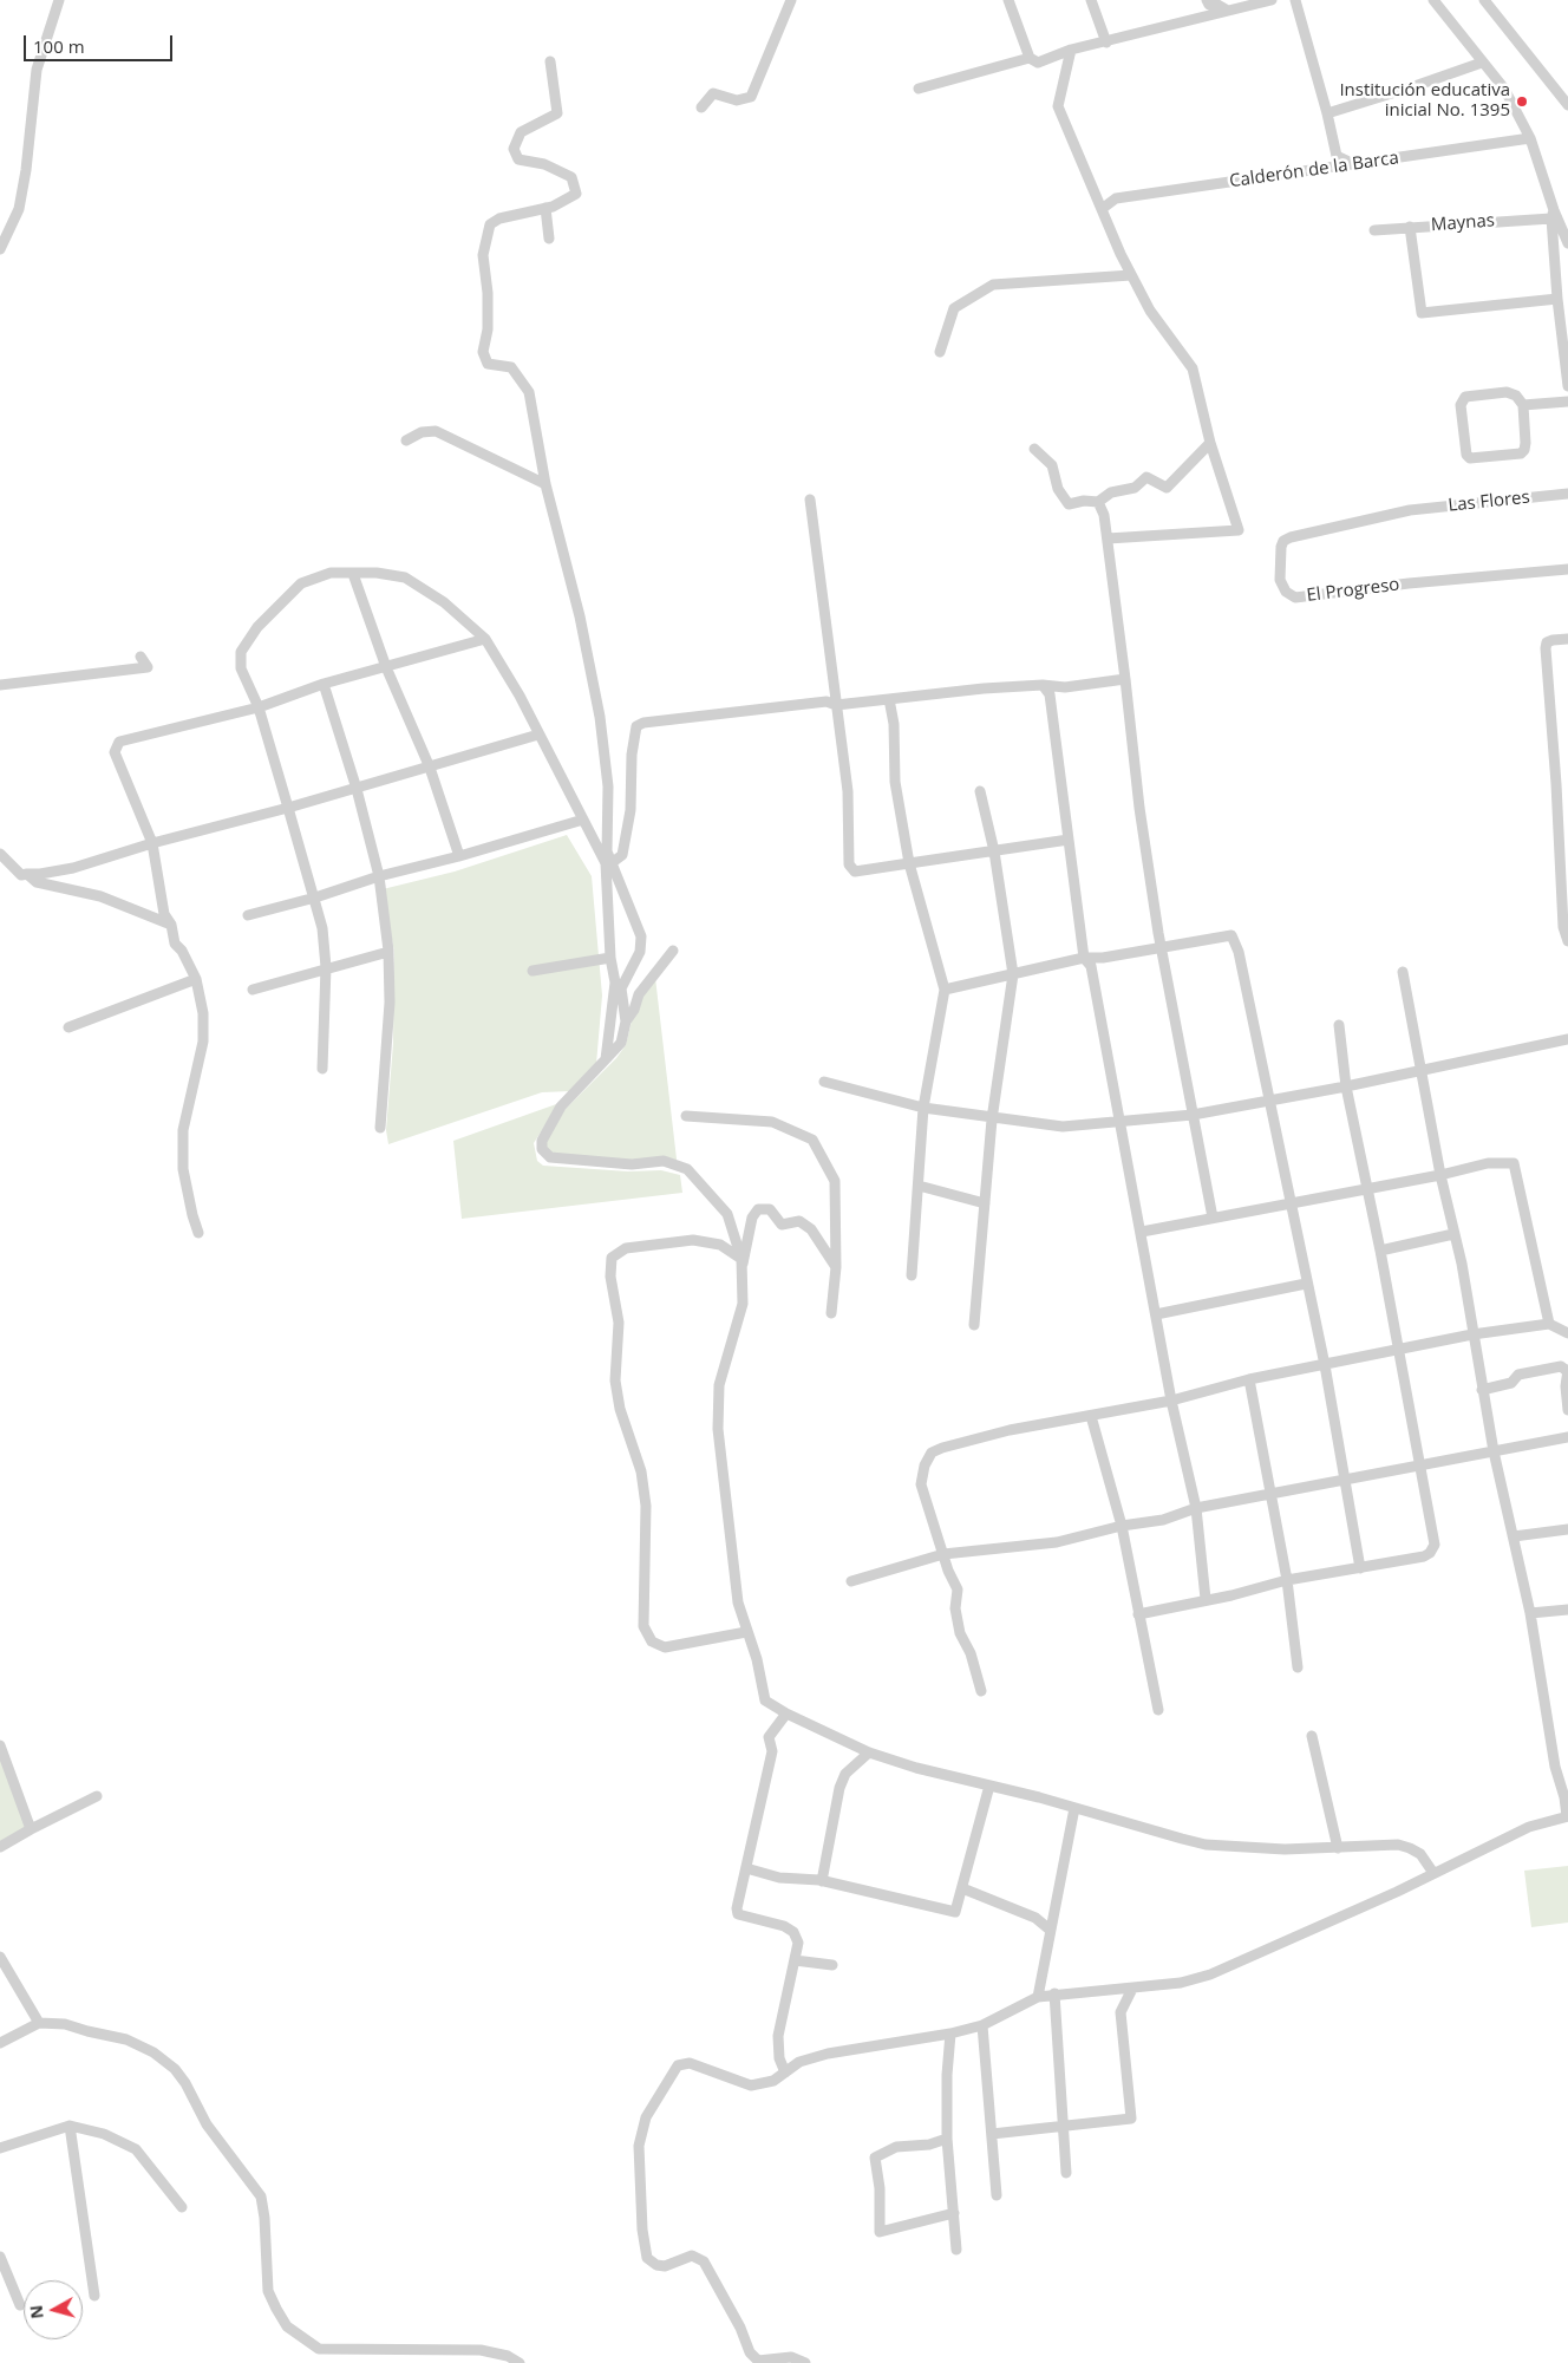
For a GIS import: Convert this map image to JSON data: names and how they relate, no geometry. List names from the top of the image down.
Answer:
{
  "streets": {
    "street": [
      "Calderón de la Barca",
      "Maynas",
      "Las Flores",
      "El Progreso"
    ]
  },
  "crossings": [
    ["Las Flores", "El Progreso"]
  ],
  "places": ["Institución educativa inicial No. 1395"],
  "scale_bar": "100 m",
  "north": "left"
}
